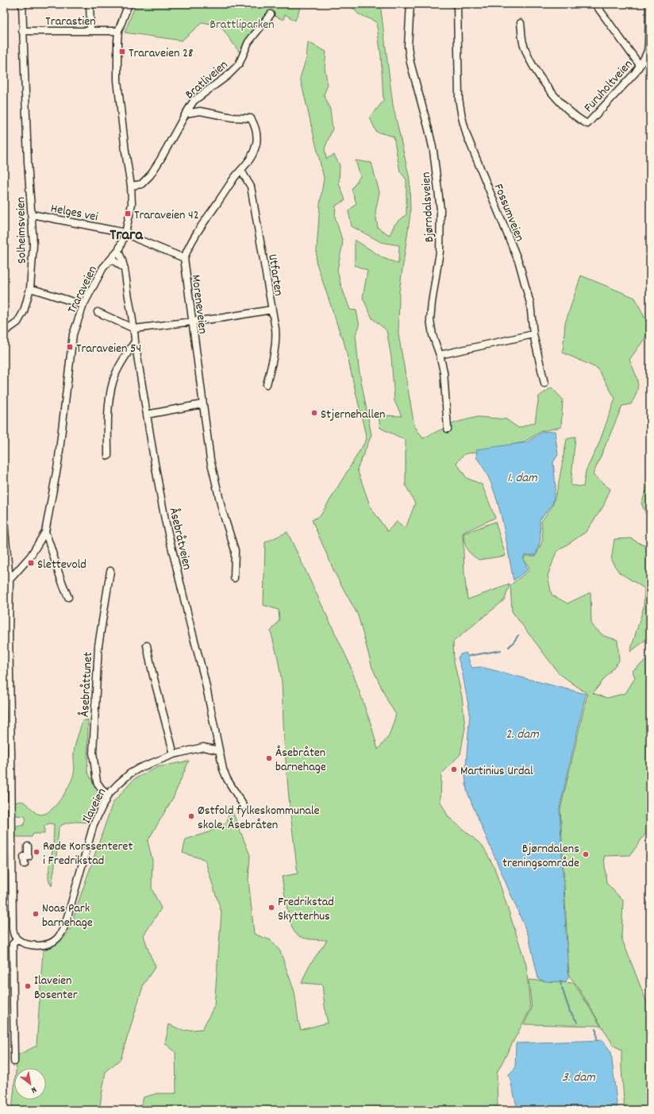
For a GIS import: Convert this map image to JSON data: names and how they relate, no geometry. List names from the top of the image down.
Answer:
{
  "streets": {
    "street": [
      "Trarastien",
      "Bratliveien",
      "Furuholtveien",
      "Bjørndalsveien",
      "Helges vei",
      "Fossumveien",
      "Solheimsveien",
      "Utfarten",
      "Traraveien",
      "Moreneveien",
      "Åsebråtveien",
      "Åsebråttunet",
      "Ilaveien"
    ]
  },
  "crossings": [
    ["Trarastien", "Solheimsveien"],
    ["Trarastien", "Traraveien"],
    ["Bratliveien", "Traraveien"],
    ["Bratliveien", "Moreneveien"],
    ["Helges vei", "Solheimsveien"],
    ["Helges vei", "Traraveien"],
    ["Helges vei", "Moreneveien"],
    ["Utfarten", "Moreneveien"],
    ["Traraveien", "Åsebråtveien"],
    ["Åsebråtveien", "Ilaveien"],
    ["Åsebråttunet", "Ilaveien"]
  ],
  "districts": ["Trara"],
  "water": ["1. dam", "2. dam", "3. dam"],
  "parks": ["Brattliparken"],
  "places": {
    "transit": [
      "Traraveien 28",
      "Traraveien 42",
      "Traraveien 54",
      "Slettevold"
    ],
    "other": [
      "Stjernehallen",
      "Åsebråten barnehage",
      "Martinius Urdal",
      "Østfold fylkeskommunale skole, Åsebråten",
      "Røde Korssenteret i Fredrikstad",
      "Bjørndalens treningsområde",
      "Fredrikstad Skytterhus",
      "Noas Park barnehage",
      "Ilaveien Bosenter"
    ]
  },
  "north": "bottom right"
}
